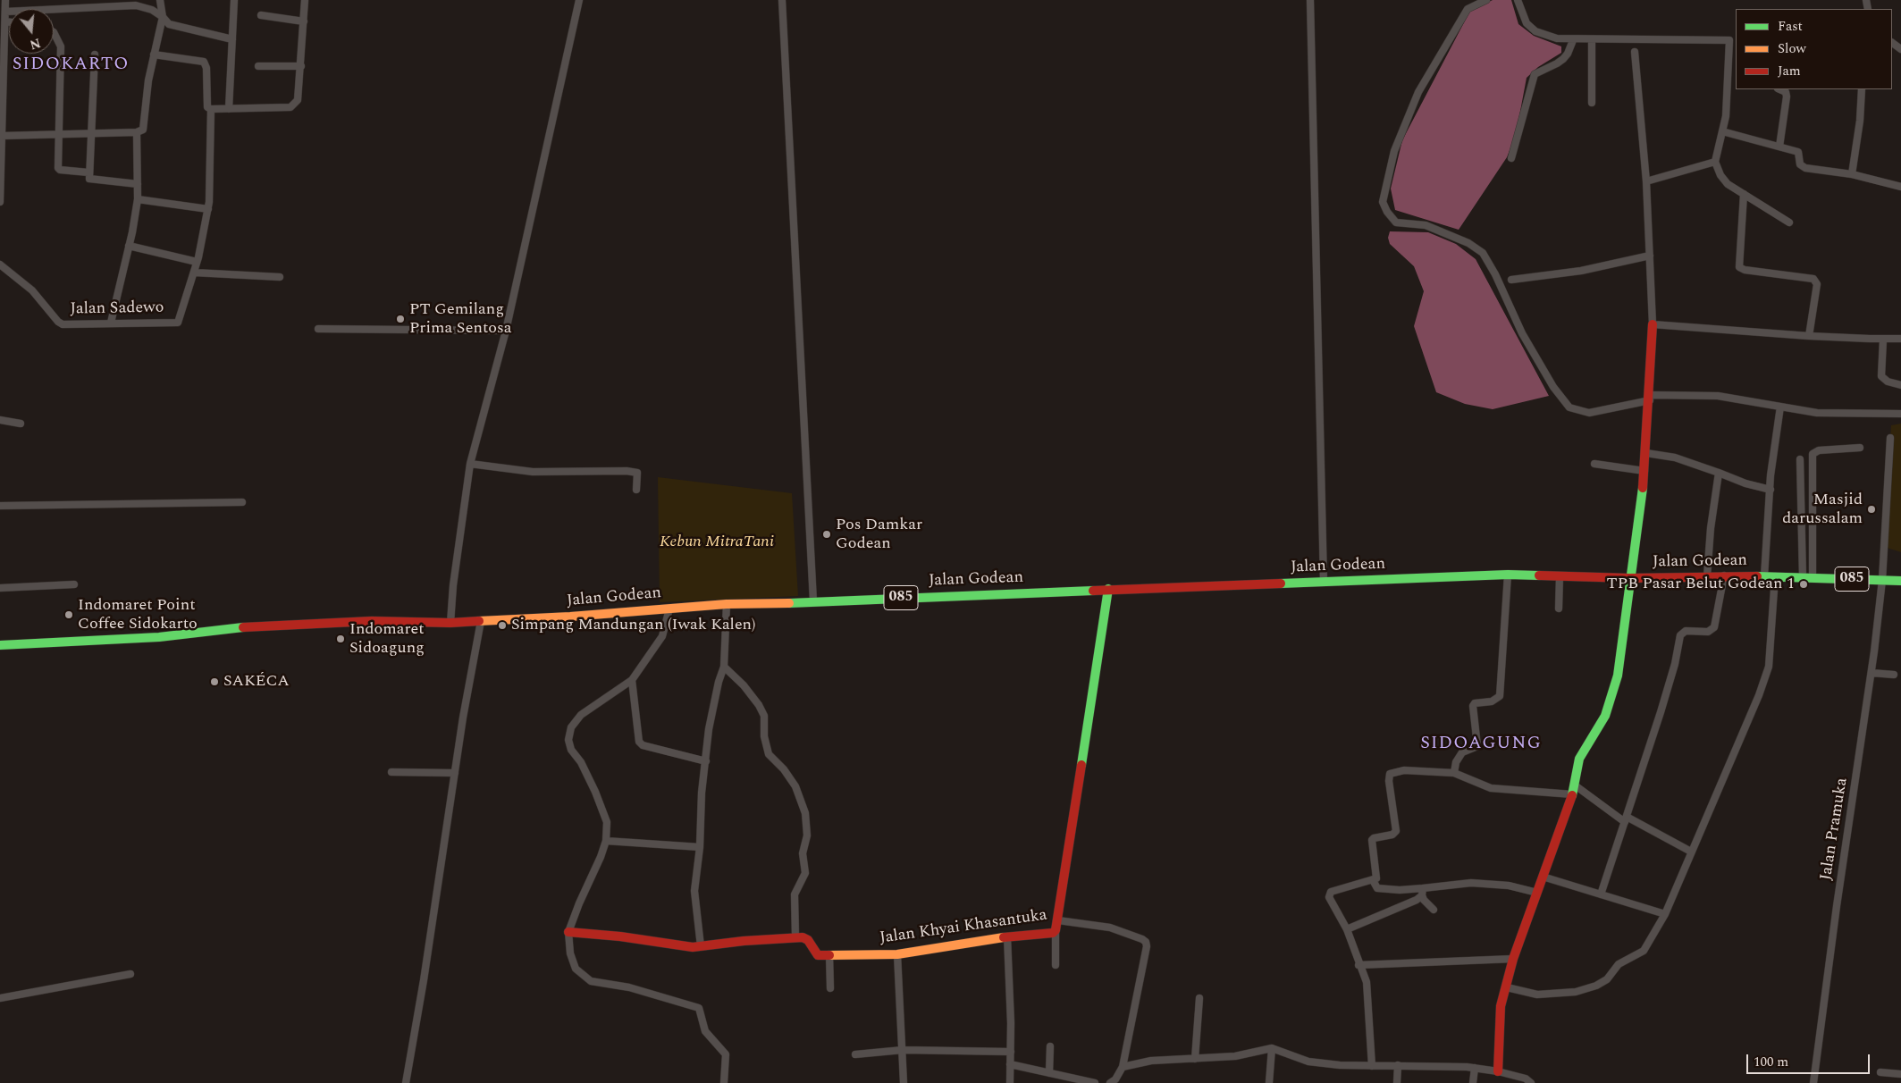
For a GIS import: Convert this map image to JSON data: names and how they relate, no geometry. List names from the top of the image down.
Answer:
{
  "streets": {
    "main road": ["Jalan Godean", "085", "Jalan Khyai Khasantuka"],
    "street": ["Jalan Sadewo", "Jalan Pramuka"]
  },
  "crossings": [
    ["Jalan Godean", "Jalan Pramuka"],
    ["Jalan Godean", "Jalan Khyai Khasantuka"]
  ],
  "districts": ["SIDOKARTO", "SIDOAGUNG"],
  "parks": ["Kebun MitraTani"],
  "places": [
    "PT Gemilang Prima Sentosa",
    "Masjid darussalam",
    "Pos Damkar Godean",
    "TPB Pasar Belut Godean 1",
    "Indomaret Point Coffee Sidokarto",
    "Simpang Mandungan (Iwak Kalen)",
    "Indomaret Sidoagung",
    "SAKÉCA"
  ],
  "legend": ["Fast", "Slow", "Jam"],
  "scale_bar": "100 m",
  "north": "bottom"
}
